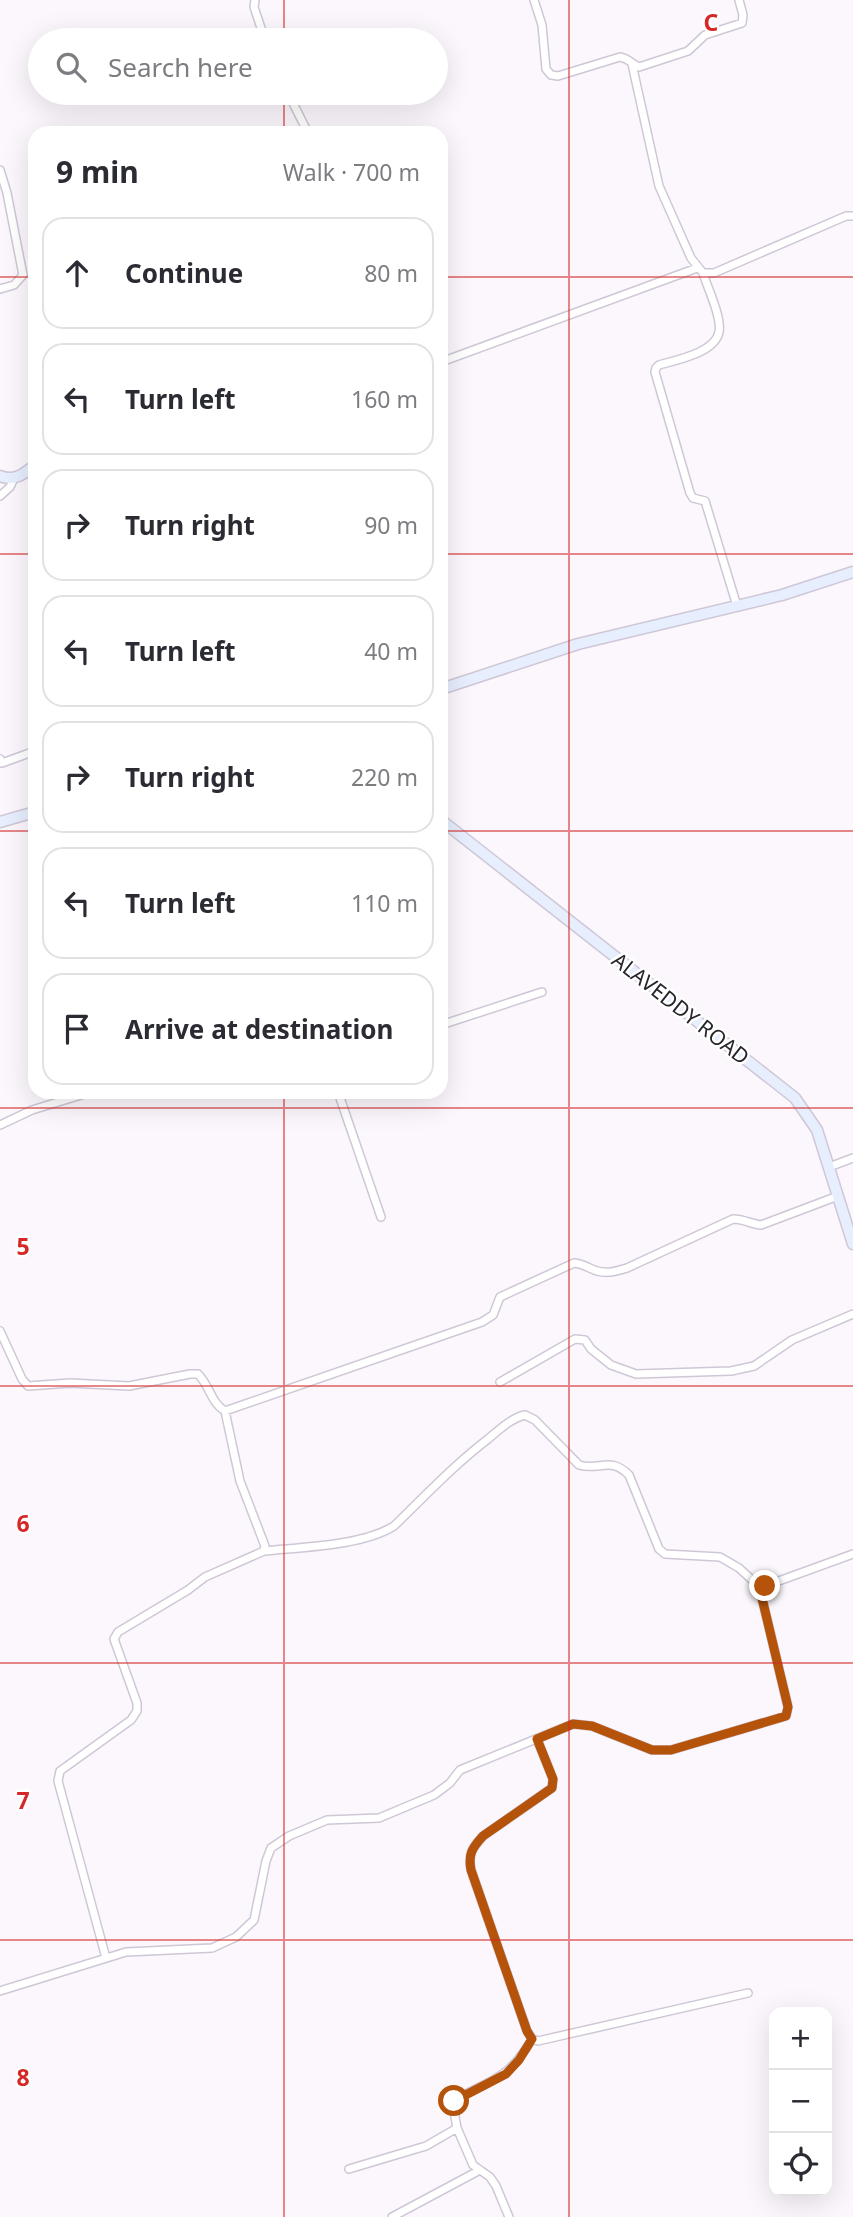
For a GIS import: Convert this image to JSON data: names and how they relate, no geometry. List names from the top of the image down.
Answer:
{
  "streets": {
    "street": ["ALAVEDDY ROAD"]
  },
  "page": {
    "search": "Search here",
    "heading": ["9 min", "Walk · 700 m"],
    "list": [
      ["Continue", "80 m"],
      ["Turn left", "160 m"],
      ["Turn right", "90 m"],
      ["Turn left", "40 m"],
      ["Turn right", "220 m"],
      ["Turn left", "110 m"],
      "Arrive at destination"
    ],
    "map_buttons": ["+", "−"]
  },
  "grid": {
    "columns": ["C"],
    "rows": [
      "5",
      "6",
      "7",
      "8"
    ]
  }
}
